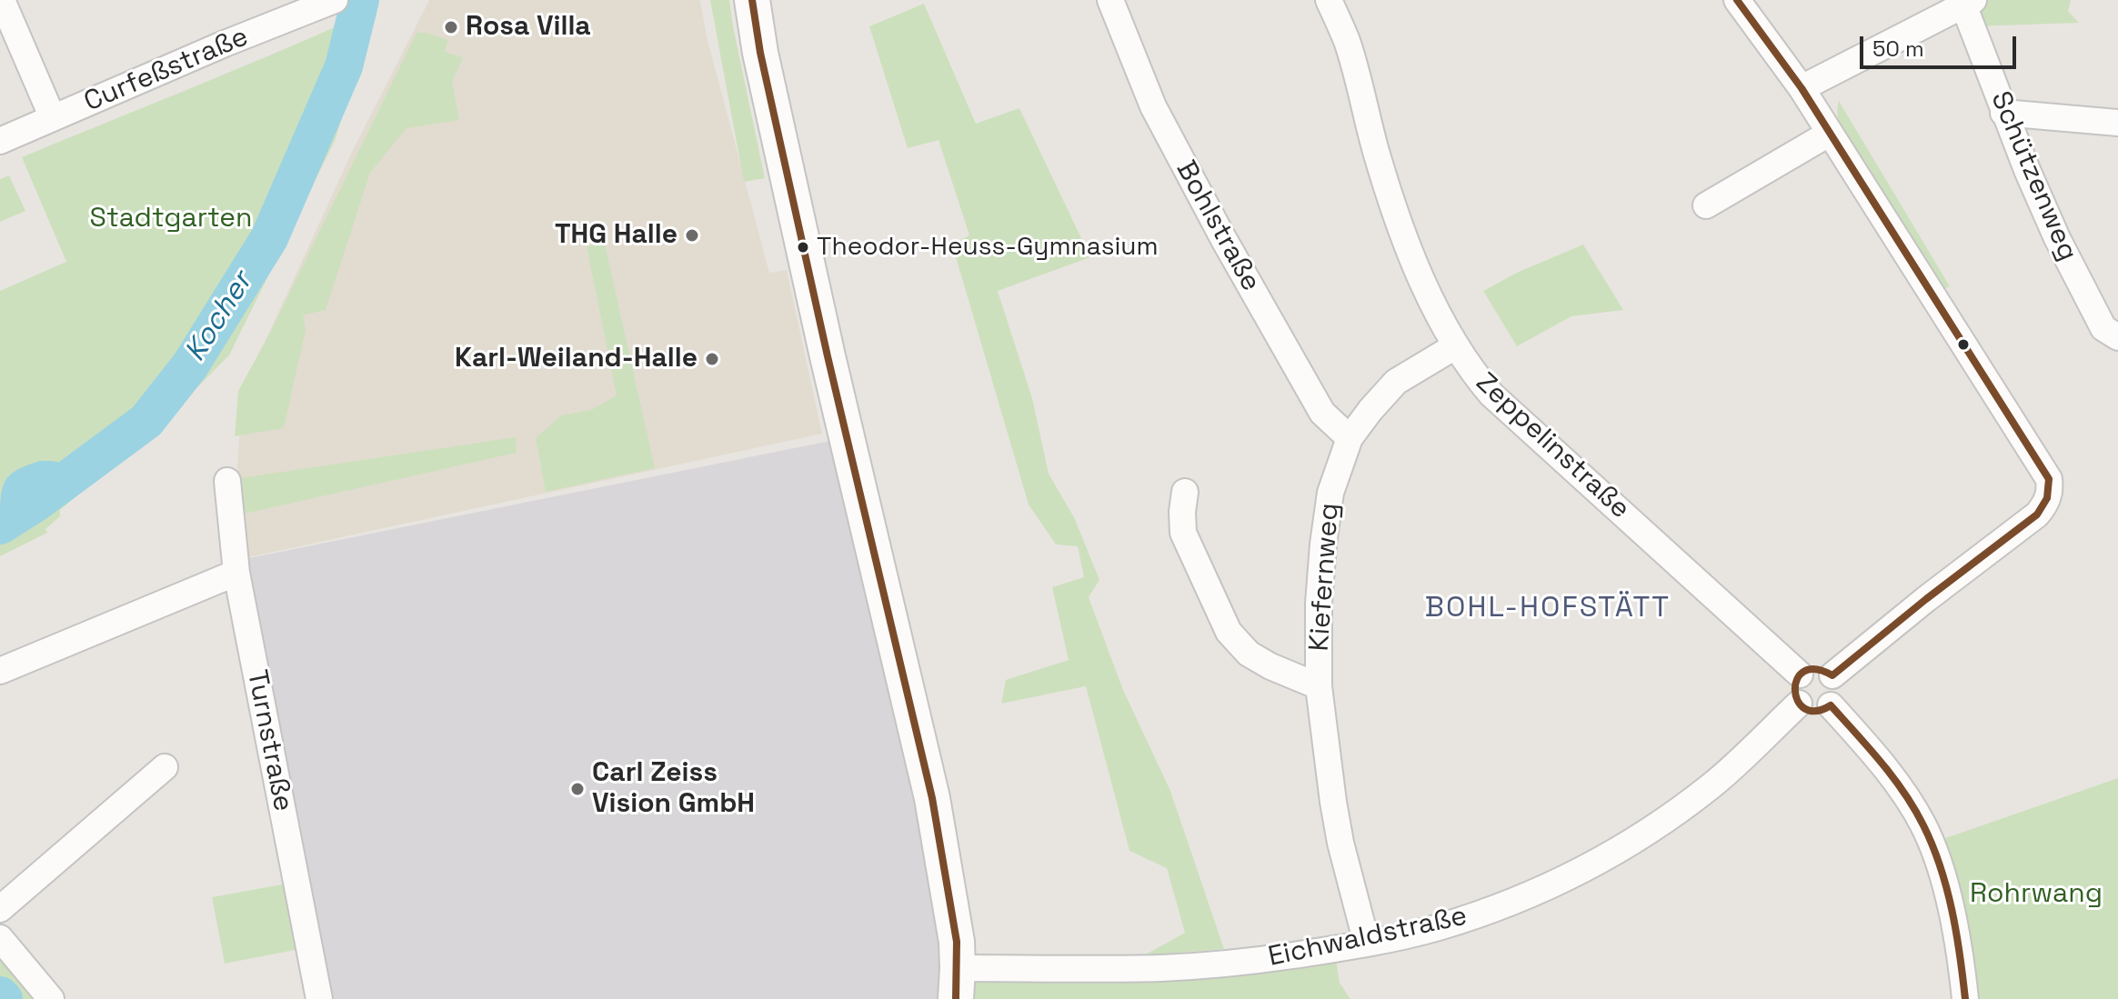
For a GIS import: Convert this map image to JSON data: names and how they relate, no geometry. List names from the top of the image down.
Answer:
{
  "streets": {
    "street": [
      "Curfeßstraße",
      "Schützenweg",
      "Bohlstraße",
      "Zeppelinstraße",
      "Kiefernweg",
      "Turnstraße",
      "Eichwaldstraße"
    ]
  },
  "crossings": [
    ["Bohlstraße", "Kiefernweg"],
    ["Zeppelinstraße", "Kiefernweg"],
    ["Zeppelinstraße", "Eichwaldstraße"],
    ["Kiefernweg", "Eichwaldstraße"]
  ],
  "districts": ["BOHL-HOFSTÄTT"],
  "water": ["Kocher"],
  "parks": ["Stadtgarten", "Rohrwang"],
  "places": [
    "Rosa Villa",
    "THG Halle",
    "Theodor-Heuss-Gymnasium",
    "Karl-Weiland-Halle",
    "Carl Zeiss Vision GmbH"
  ],
  "scale_bar": "50 m"
}
